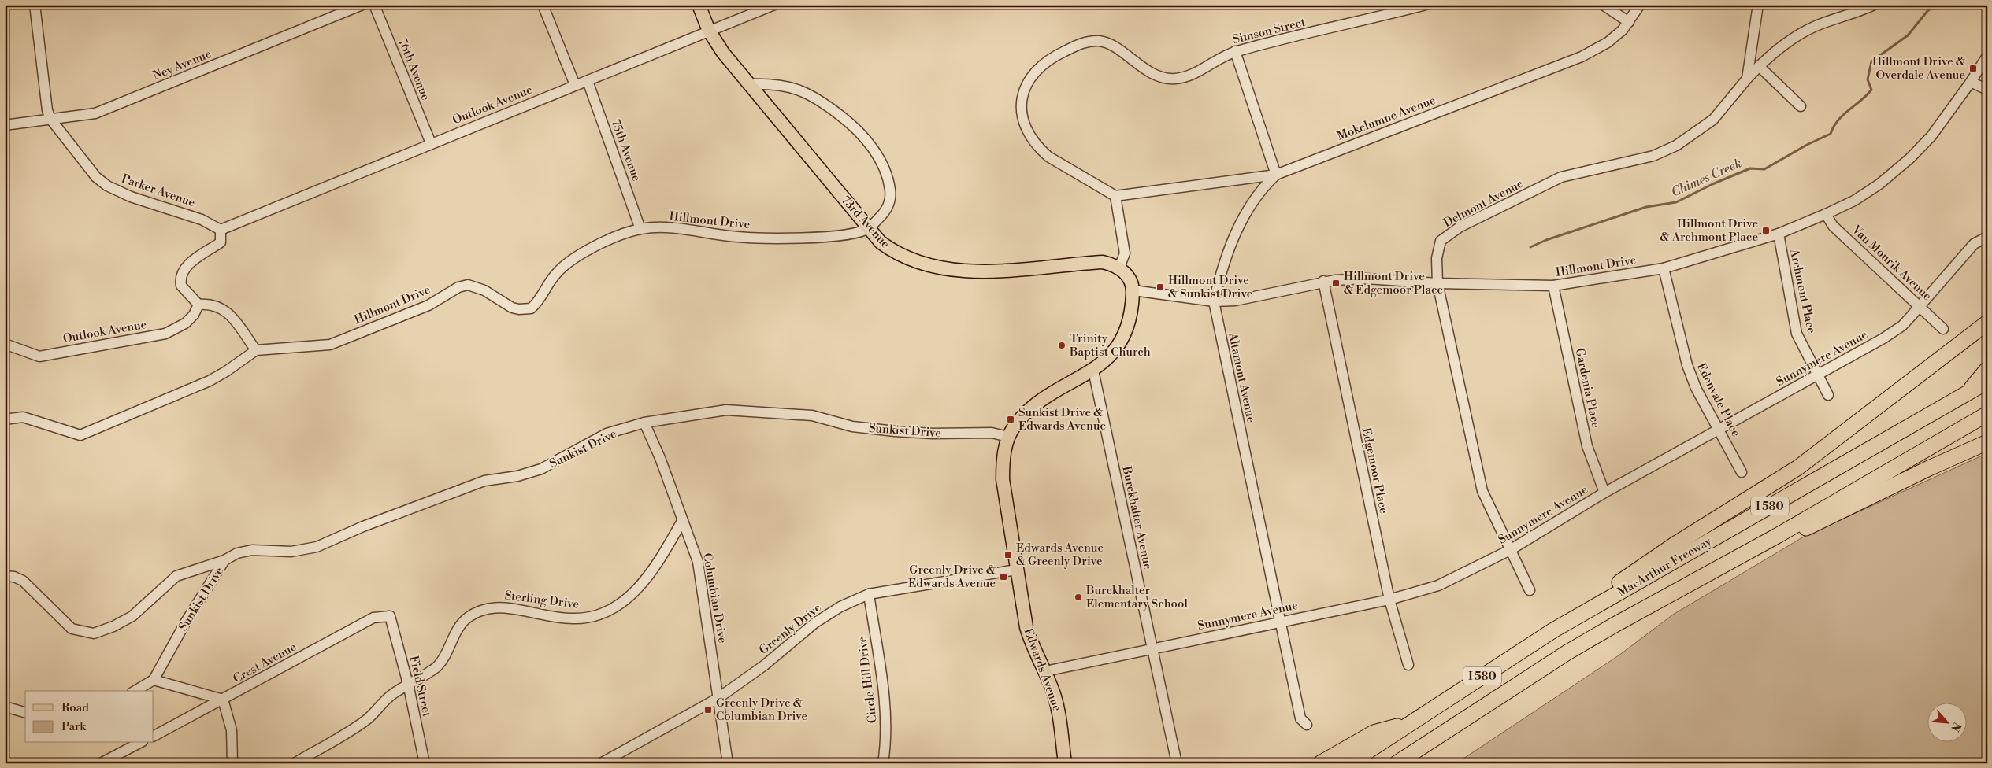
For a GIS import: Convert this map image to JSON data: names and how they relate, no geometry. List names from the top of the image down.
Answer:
{
  "streets": {
    "highway": ["I 580", "MacArthur Freeway"],
    "main road": ["73rd Avenue", "Edwards Avenue"],
    "street": [
      "Simson Street",
      "Ney Avenue",
      "76th Avenue",
      "Outlook Avenue",
      "Mokelumne Avenue",
      "75th Avenue",
      "Parker Avenue",
      "Delmont Avenue",
      "Hillmont Drive",
      "Van Mourik Avenue",
      "Archmont Place",
      "Sunnymere Avenue",
      "Altamont Avenue",
      "Gardenia Place",
      "Edenvale Place",
      "Sunkist Drive",
      "Edgemoor Place",
      "Burckhalter Avenue",
      "Columbian Drive",
      "Sterling Drive",
      "Greenly Drive",
      "Crest Avenue",
      "Circle Hill Drive",
      "Field Street"
    ]
  },
  "crossings": [
    ["Simson Street", "Mokelumne Avenue"],
    ["Ney Avenue", "Parker Avenue"],
    ["76th Avenue", "Outlook Avenue"],
    ["Outlook Avenue", "75th Avenue"],
    ["Outlook Avenue", "Parker Avenue"],
    ["Outlook Avenue", "73rd Avenue"],
    ["Mokelumne Avenue", "Altamont Avenue"],
    ["75th Avenue", "Hillmont Drive"],
    ["Delmont Avenue", "Hillmont Drive"],
    ["Delmont Avenue", "Sunnymere Avenue"],
    ["Hillmont Drive", "73rd Avenue"],
    ["Hillmont Drive", "Van Mourik Avenue"],
    ["Hillmont Drive", "Archmont Place"],
    ["Hillmont Drive", "Altamont Avenue"],
    ["Hillmont Drive", "Gardenia Place"],
    ["Hillmont Drive", "Edenvale Place"],
    ["Hillmont Drive", "Edgemoor Place"],
    ["Van Mourik Avenue", "Sunnymere Avenue"],
    ["Archmont Place", "Sunnymere Avenue"],
    ["Sunnymere Avenue", "Altamont Avenue"],
    ["Sunnymere Avenue", "Gardenia Place"],
    ["Sunnymere Avenue", "Edenvale Place"],
    ["Sunnymere Avenue", "Edgemoor Place"],
    ["Sunnymere Avenue", "Burckhalter Avenue"],
    ["Sunnymere Avenue", "Edwards Avenue"],
    ["Sunkist Drive", "Columbian Drive"],
    ["Sunkist Drive", "Edwards Avenue"],
    ["Columbian Drive", "Sterling Drive"],
    ["Columbian Drive", "Greenly Drive"],
    ["Sterling Drive", "Field Street"],
    ["Greenly Drive", "Edwards Avenue"],
    ["Greenly Drive", "Circle Hill Drive"],
    ["Crest Avenue", "Field Street"]
  ],
  "water": ["Chimes Creek"],
  "places": {
    "transit": [
      "Hillmont Drive & Overdale Avenue",
      "Hillmont Drive & Archmont Place",
      "Hillmont Drive & Edgemoor Place",
      "Hillmont Drive & Sunkist Drive",
      "Sunkist Drive & Edwards Avenue",
      "Edwards Avenue & Greenly Drive",
      "Greenly Drive & Edwards Avenue",
      "Greenly Drive & Columbian Drive"
    ],
    "other": ["Trinity Baptist Church", "Burckhalter Elementary School"]
  },
  "legend": ["Road", "Park"],
  "north": "bottom right"
}
